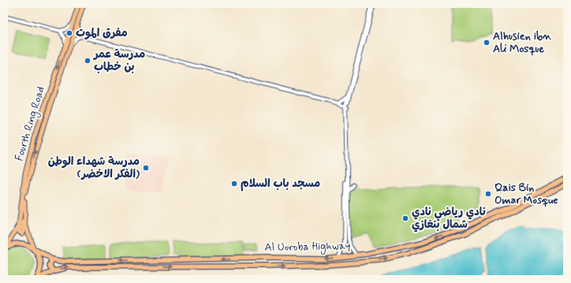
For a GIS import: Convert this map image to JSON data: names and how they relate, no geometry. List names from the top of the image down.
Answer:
{
  "streets": {
    "highway": ["Al Uoroba Highway"],
    "main road": ["Fourth Ring Road"]
  },
  "crossings": [
    ["Fourth Ring Road", "Al Uoroba Highway"]
  ],
  "places": [
    "مفرق الموت",
    "Alhusien ibn Ali Mosque",
    "مدرسة عمر بن خطاب",
    "مدرسة شهداء الوطن (الفكر الاخضر)",
    "مسجد باب السلام",
    "Qais Bin Omar Mosque",
    "نادي رياضي نادي شمال بنغازي"
  ]
}
